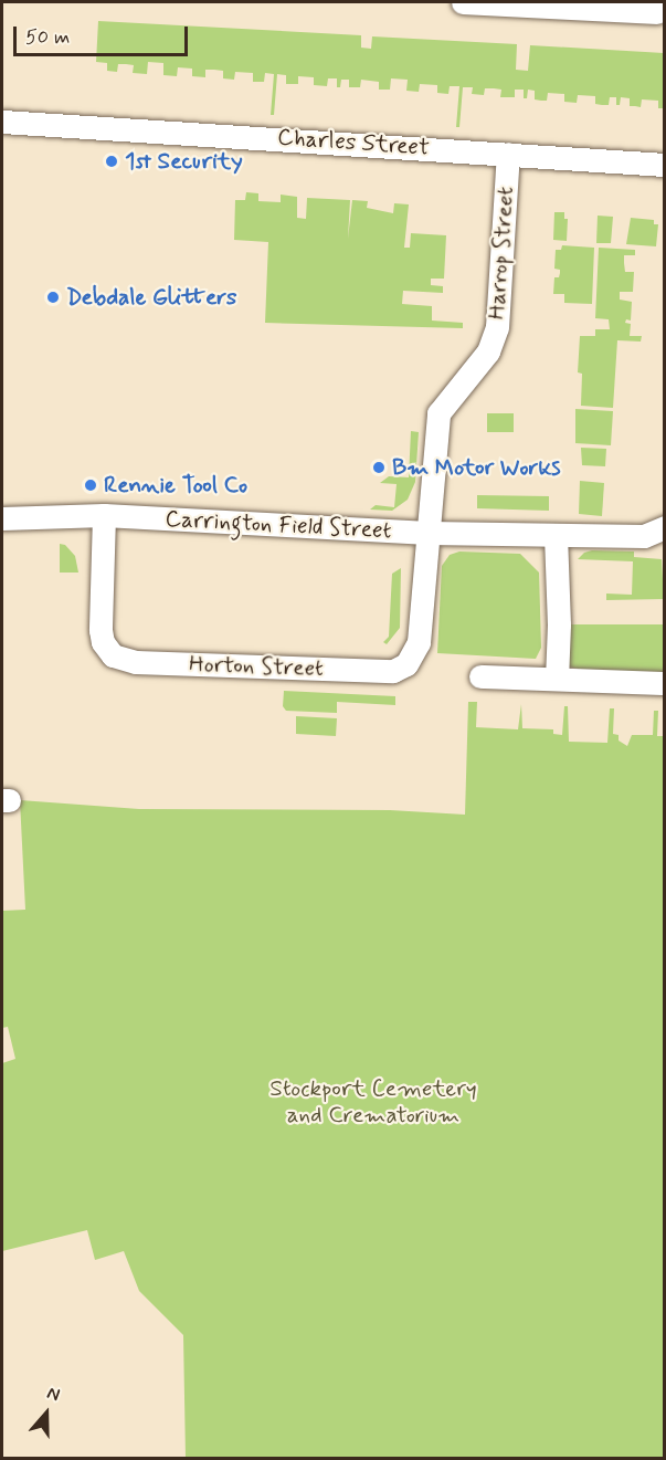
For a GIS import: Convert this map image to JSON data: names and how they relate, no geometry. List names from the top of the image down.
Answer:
{
  "streets": {
    "street": [
      "Charles Street",
      "Harrop Street",
      "Carrington Field Street",
      "Horton Street"
    ]
  },
  "crossings": [
    ["Charles Street", "Harrop Street"],
    ["Harrop Street", "Carrington Field Street"],
    ["Harrop Street", "Horton Street"],
    ["Carrington Field Street", "Horton Street"]
  ],
  "parks": ["Stockport Cemetery and Crematorium"],
  "places": [
    "1st Security",
    "Debdale Glitters",
    "Bm Motor Works",
    "Rennie Tool Co"
  ],
  "scale_bar": "50 m",
  "north": "top"
}
